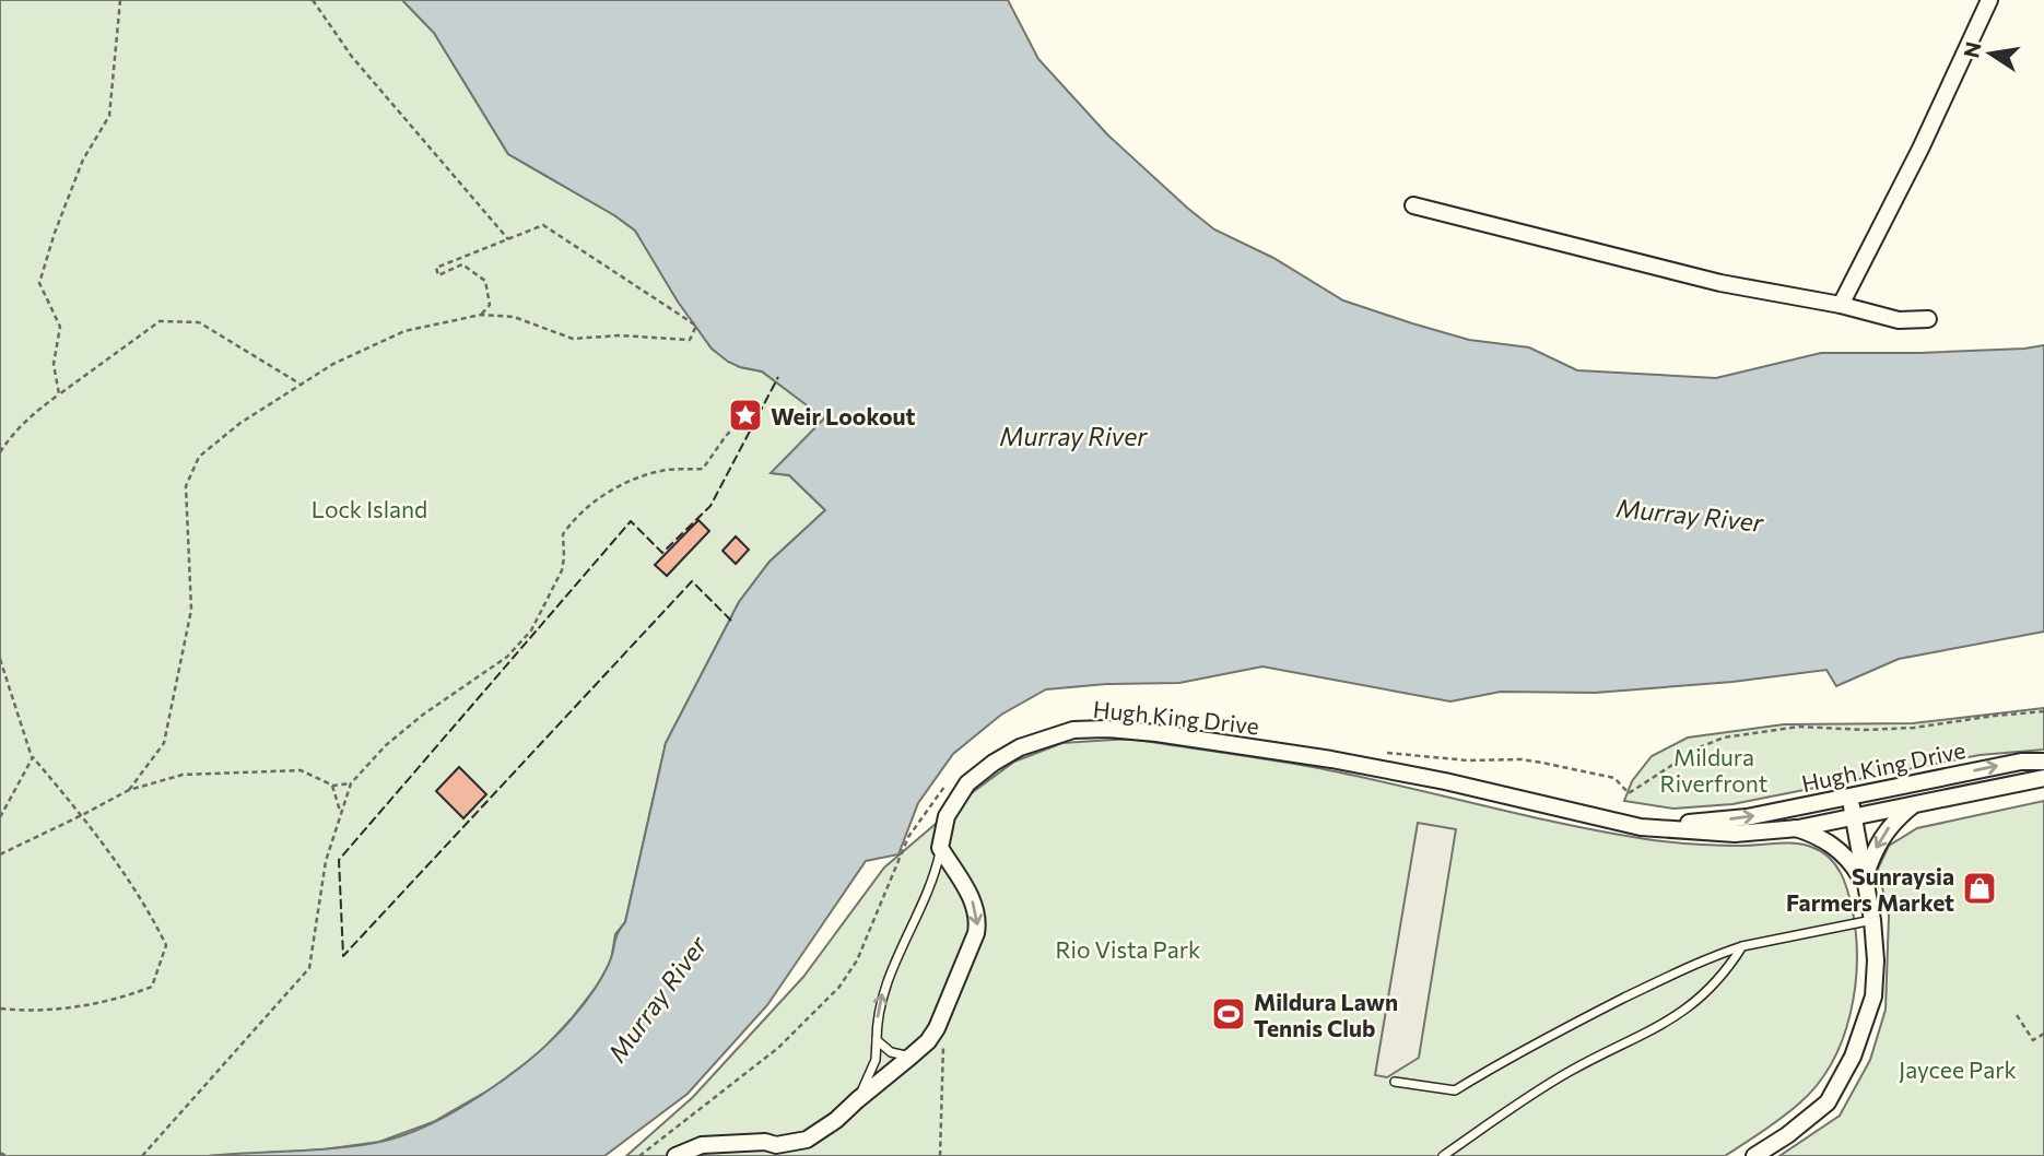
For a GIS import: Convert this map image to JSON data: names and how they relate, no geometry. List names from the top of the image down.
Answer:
{
  "streets": {
    "street": ["Hugh King Drive"]
  },
  "water": ["Murray River"],
  "parks": [
    "Lock Island",
    "Mildura Riverfront",
    "Rio Vista Park",
    "Jaycee Park"
  ],
  "places": {
    "place": ["Weir Lookout"],
    "shop": ["Sunraysia Farmers Market"],
    "sports": ["Mildura Lawn Tennis Club"]
  },
  "north": "left"
}
